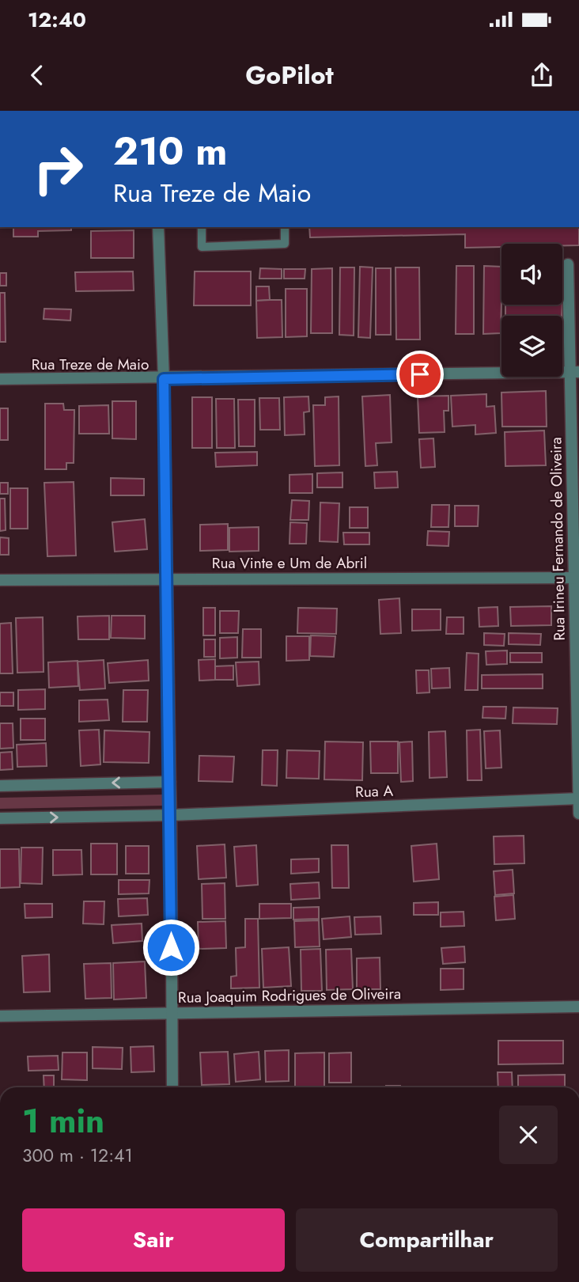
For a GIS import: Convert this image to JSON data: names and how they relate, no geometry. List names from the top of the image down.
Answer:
{
  "streets": {
    "street": [
      "Rua Treze de Maio",
      "Rua Irineu Fernando de Oliveira",
      "Rua Vinte e Um de Abril",
      "Rua A",
      "Rua Joaquim Rodrigues de Oliveira"
    ]
  },
  "crossings": [
    ["Rua Treze de Maio", "Rua Irineu Fernando de Oliveira"],
    ["Rua Irineu Fernando de Oliveira", "Rua Vinte e Um de Abril"],
    ["Rua Irineu Fernando de Oliveira", "Rua A"]
  ],
  "page": {
    "status": "12:40",
    "header": "GoPilot",
    "turn": ["210 m", "Rua Treze de Maio"],
    "heading": ["1 min", "300 m · 12:41"],
    "buttons": ["Sair", "Compartilhar"]
  }
}
